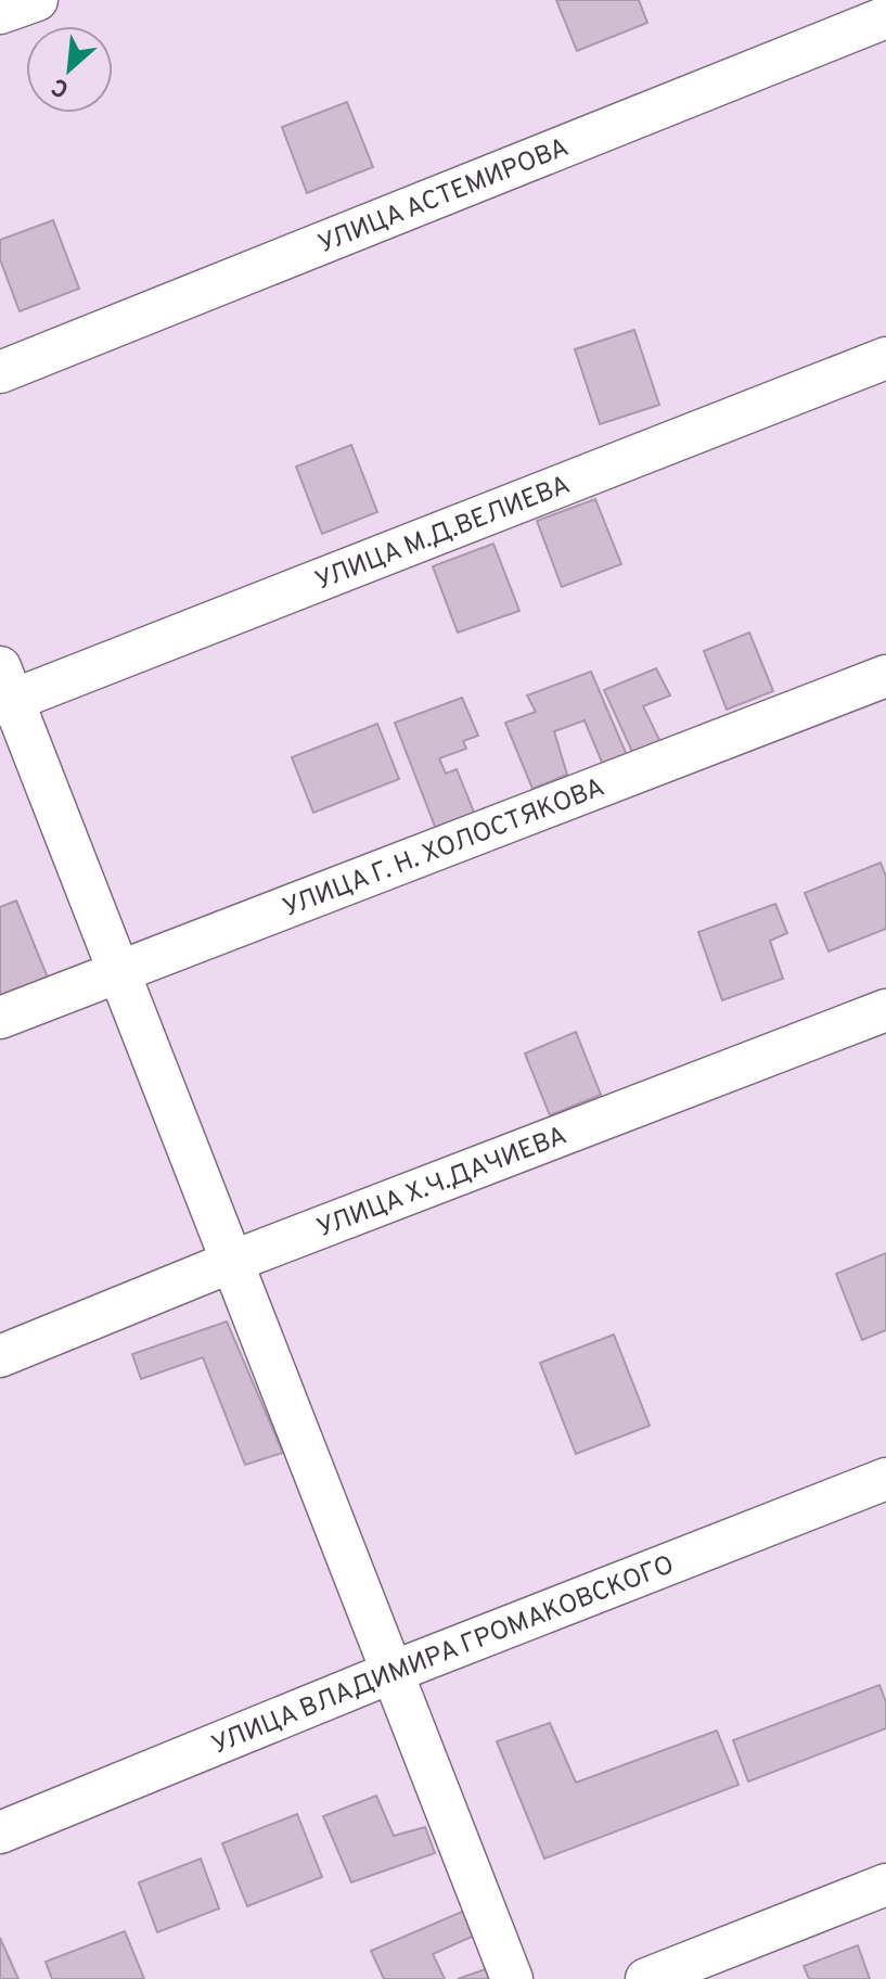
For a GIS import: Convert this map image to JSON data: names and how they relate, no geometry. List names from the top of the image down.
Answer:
{
  "streets": {
    "street": [
      "УЛИЦА АСТЕМИРОВА",
      "УЛИЦА М.Д.ВЕЛИЕВА",
      "УЛИЦА Г. Н. ХОЛОСТЯКОВА",
      "УЛИЦА Х.Ч.ДАЧИЕВА",
      "УЛИЦА ВЛАДИМИРА ГРОМАКОВСКОГО"
    ]
  },
  "north": "bottom left"
}
